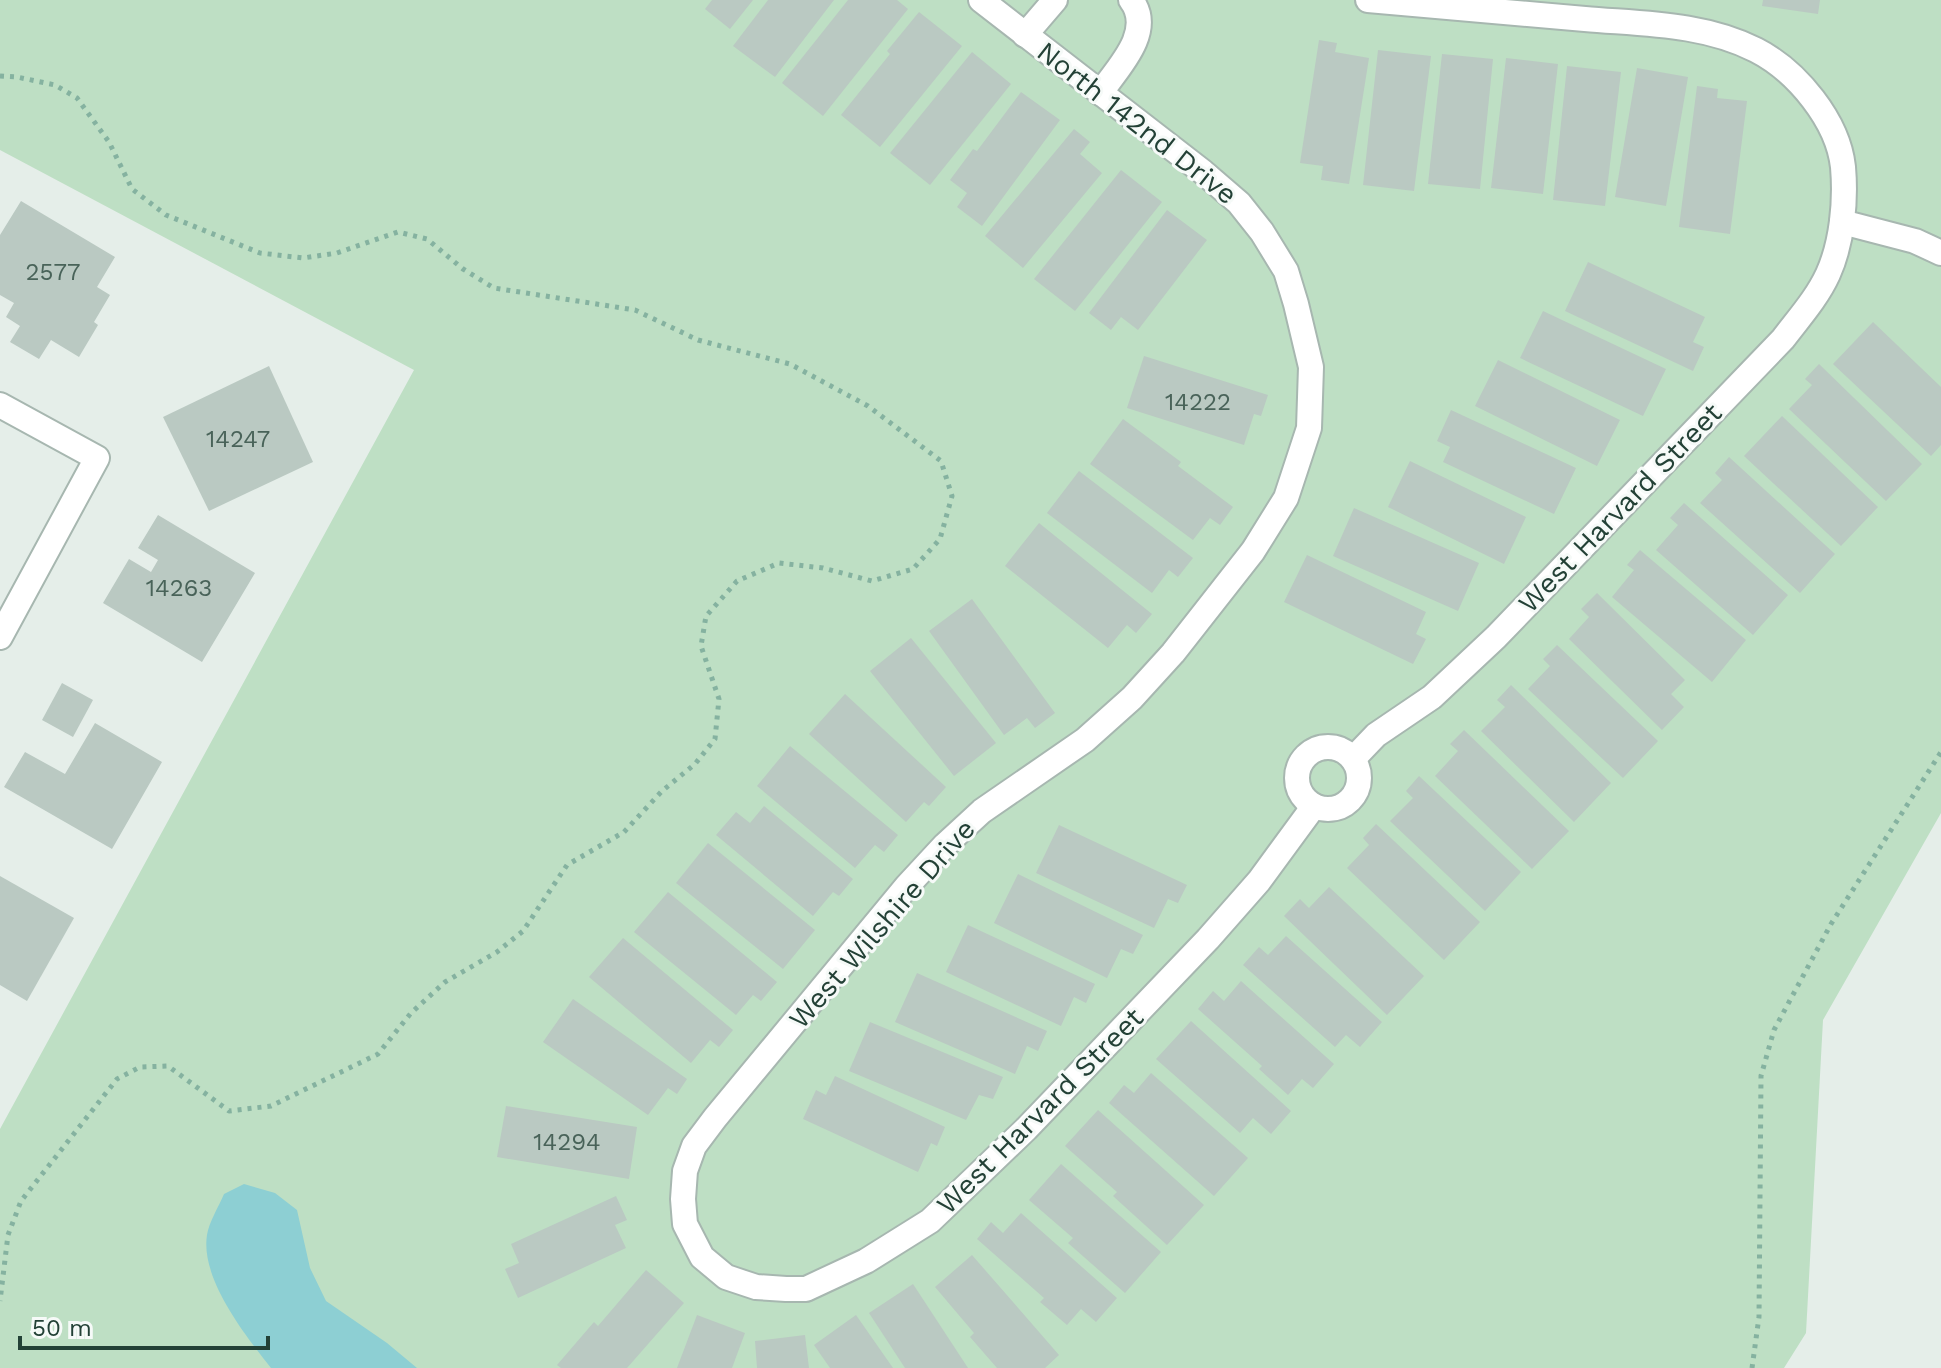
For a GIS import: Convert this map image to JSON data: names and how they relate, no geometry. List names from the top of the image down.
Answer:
{
  "streets": {
    "street": ["North 142nd Drive", "West Harvard Street", "West Wilshire Drive"]
  },
  "crossings": [
    ["North 142nd Drive", "West Wilshire Drive"],
    ["West Harvard Street", "West Wilshire Drive"]
  ],
  "house_numbers": [
    "2577",
    "14222",
    "14247",
    "14263",
    "14294"
  ],
  "scale_bar": "50 m"
}
